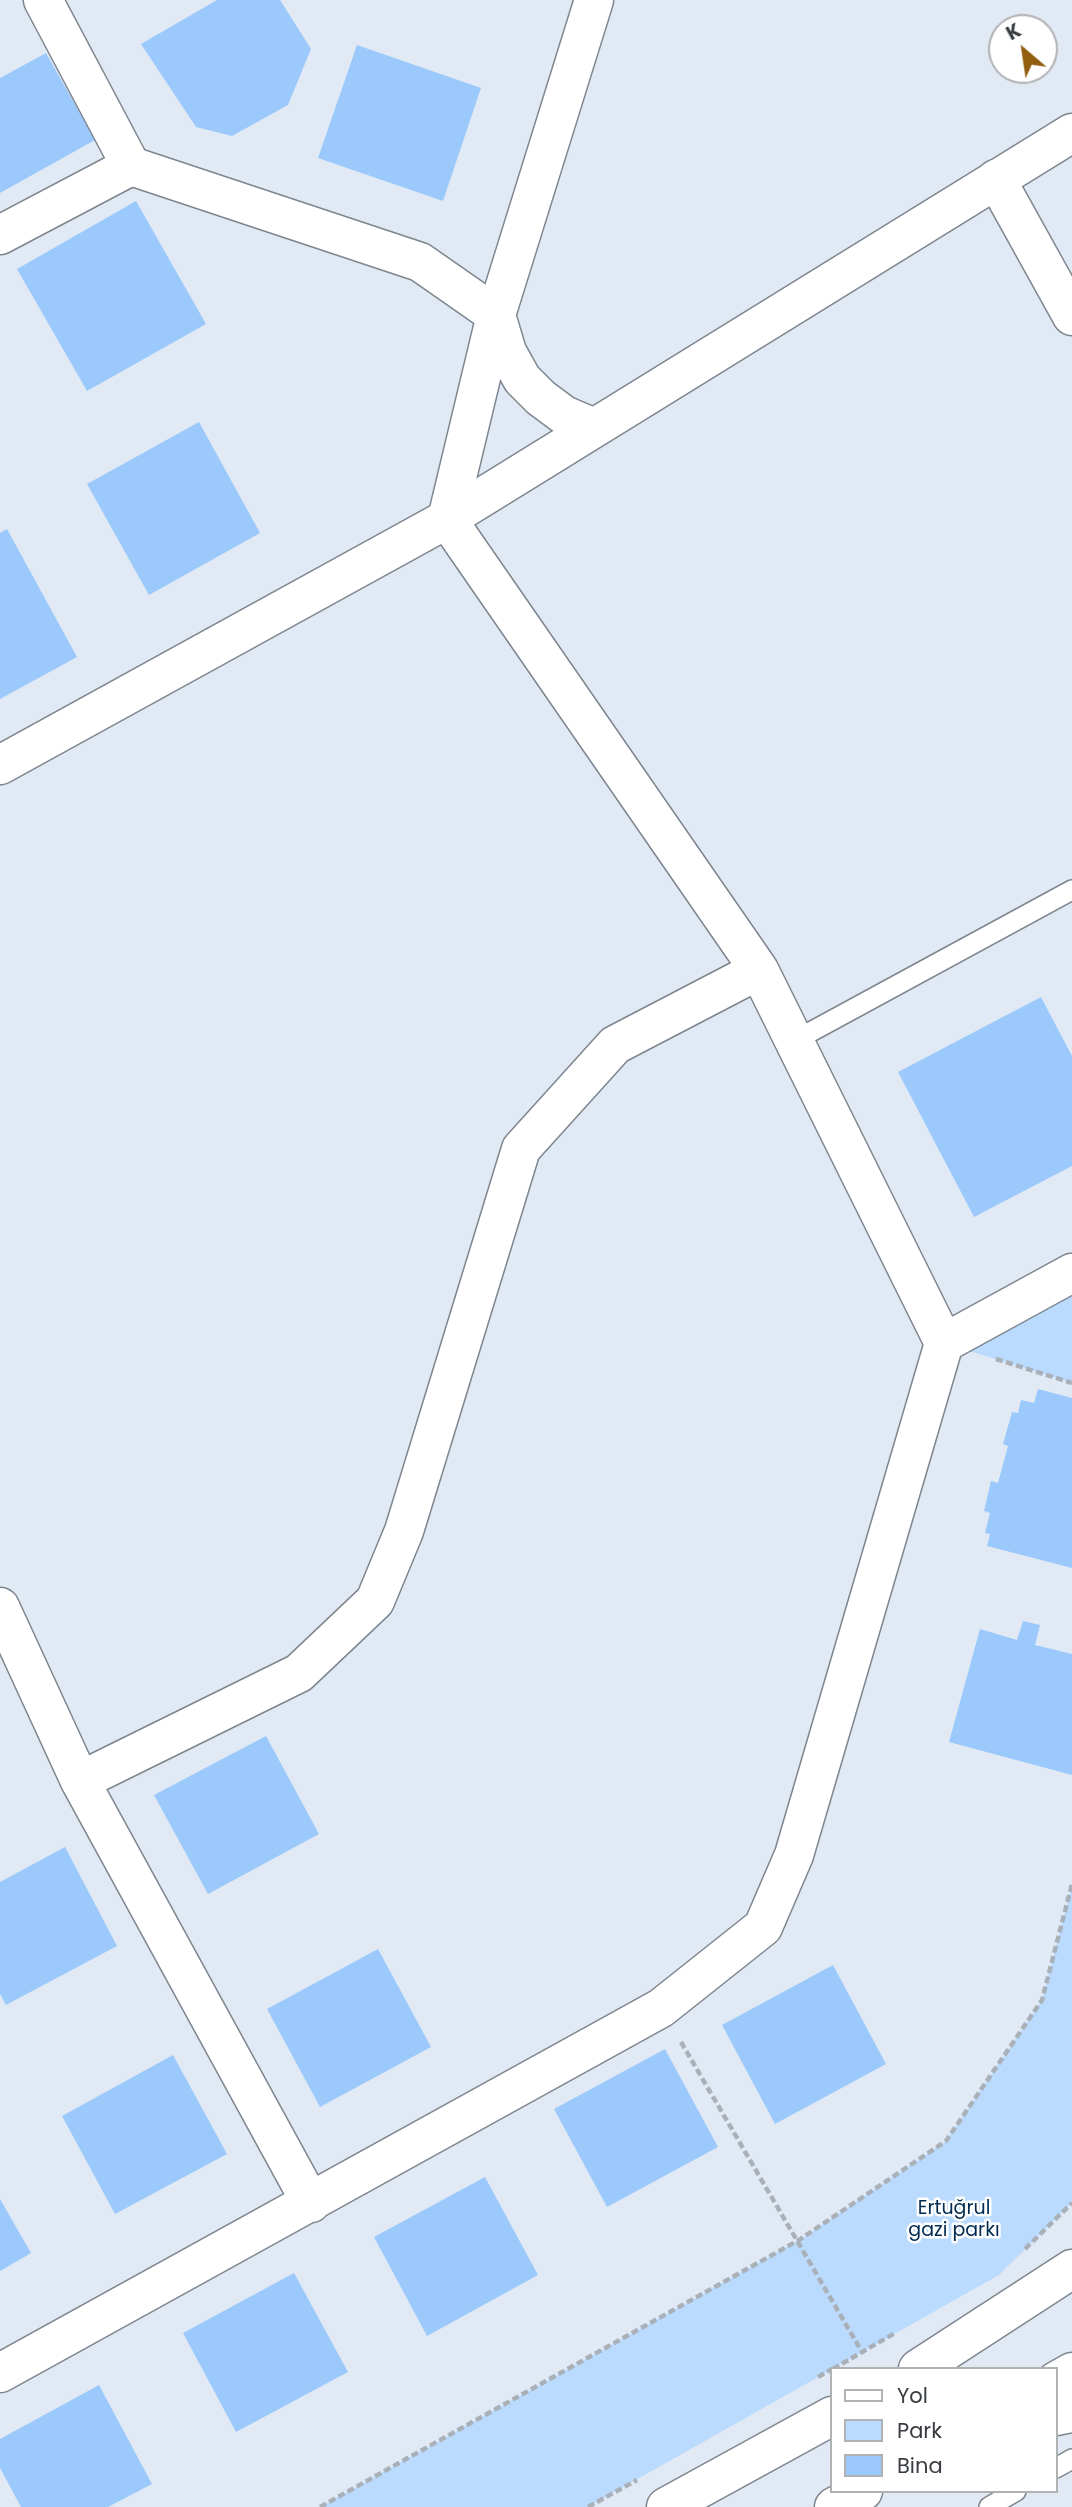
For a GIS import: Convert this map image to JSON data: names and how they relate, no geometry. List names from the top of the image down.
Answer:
{
  "parks": ["Ertuğrul gazi parkı"],
  "legend": ["Yol", "Park", "Bina"],
  "north": "top left"
}
